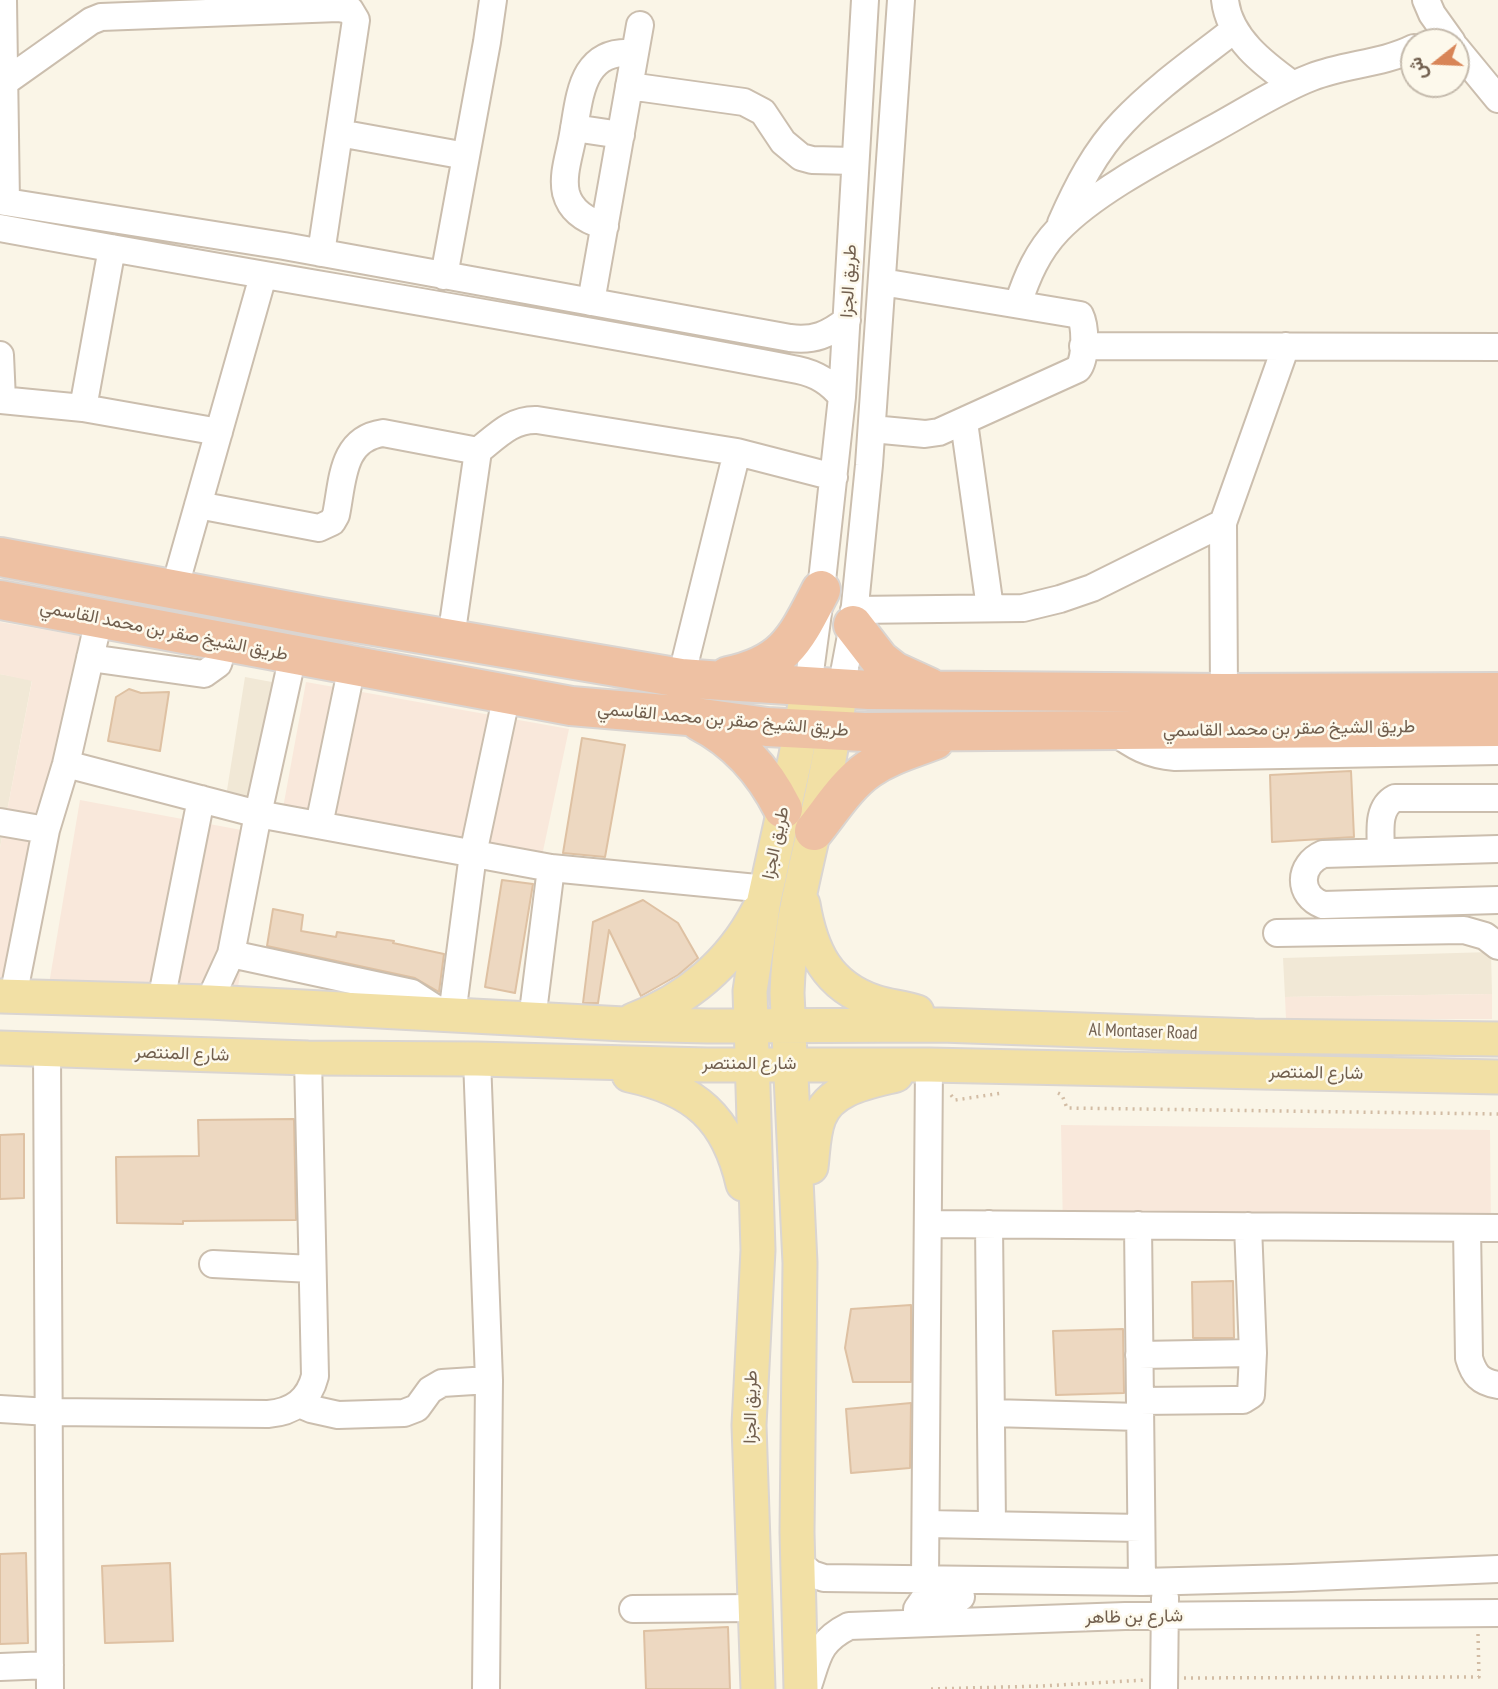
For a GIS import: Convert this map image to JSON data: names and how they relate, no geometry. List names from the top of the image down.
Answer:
{
  "streets": {
    "highway": ["طريق الشيخ صقر بن محمد القاسمي"],
    "main road": ["طريق الجزا", "Al Montaser Road", "شارع المنتصر"],
    "street": ["شارع بن ظاهر"]
  },
  "crossings": [
    ["طريق الجزا", "طريق الشيخ صقر بن محمد القاسمي"],
    ["طريق الجزا", "Al Montaser Road"],
    ["طريق الجزا", "شارع المنتصر"],
    ["طريق الجزا", "شارع بن ظاهر"]
  ],
  "north": "left"
}
